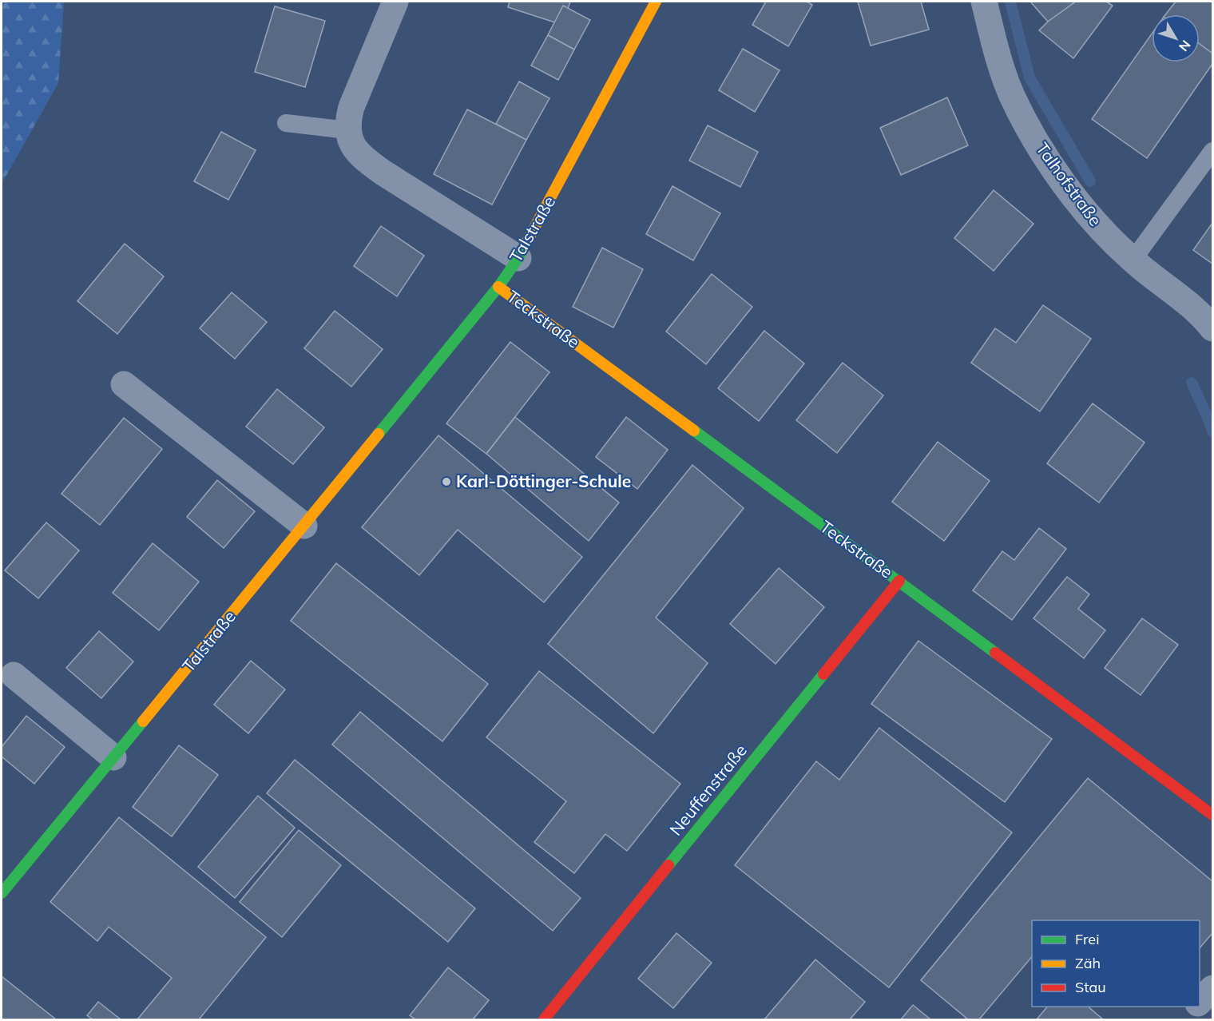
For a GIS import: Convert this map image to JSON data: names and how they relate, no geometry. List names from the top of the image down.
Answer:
{
  "streets": {
    "street": [
      "Talhofstraße",
      "Talstraße",
      "Teckstraße",
      "Neuffenstraße"
    ]
  },
  "crossings": [
    ["Talstraße", "Teckstraße"],
    ["Teckstraße", "Neuffenstraße"]
  ],
  "places": ["Karl-Döttinger-Schule"],
  "legend": ["Frei", "Zäh", "Stau"],
  "north": "bottom right"
}
